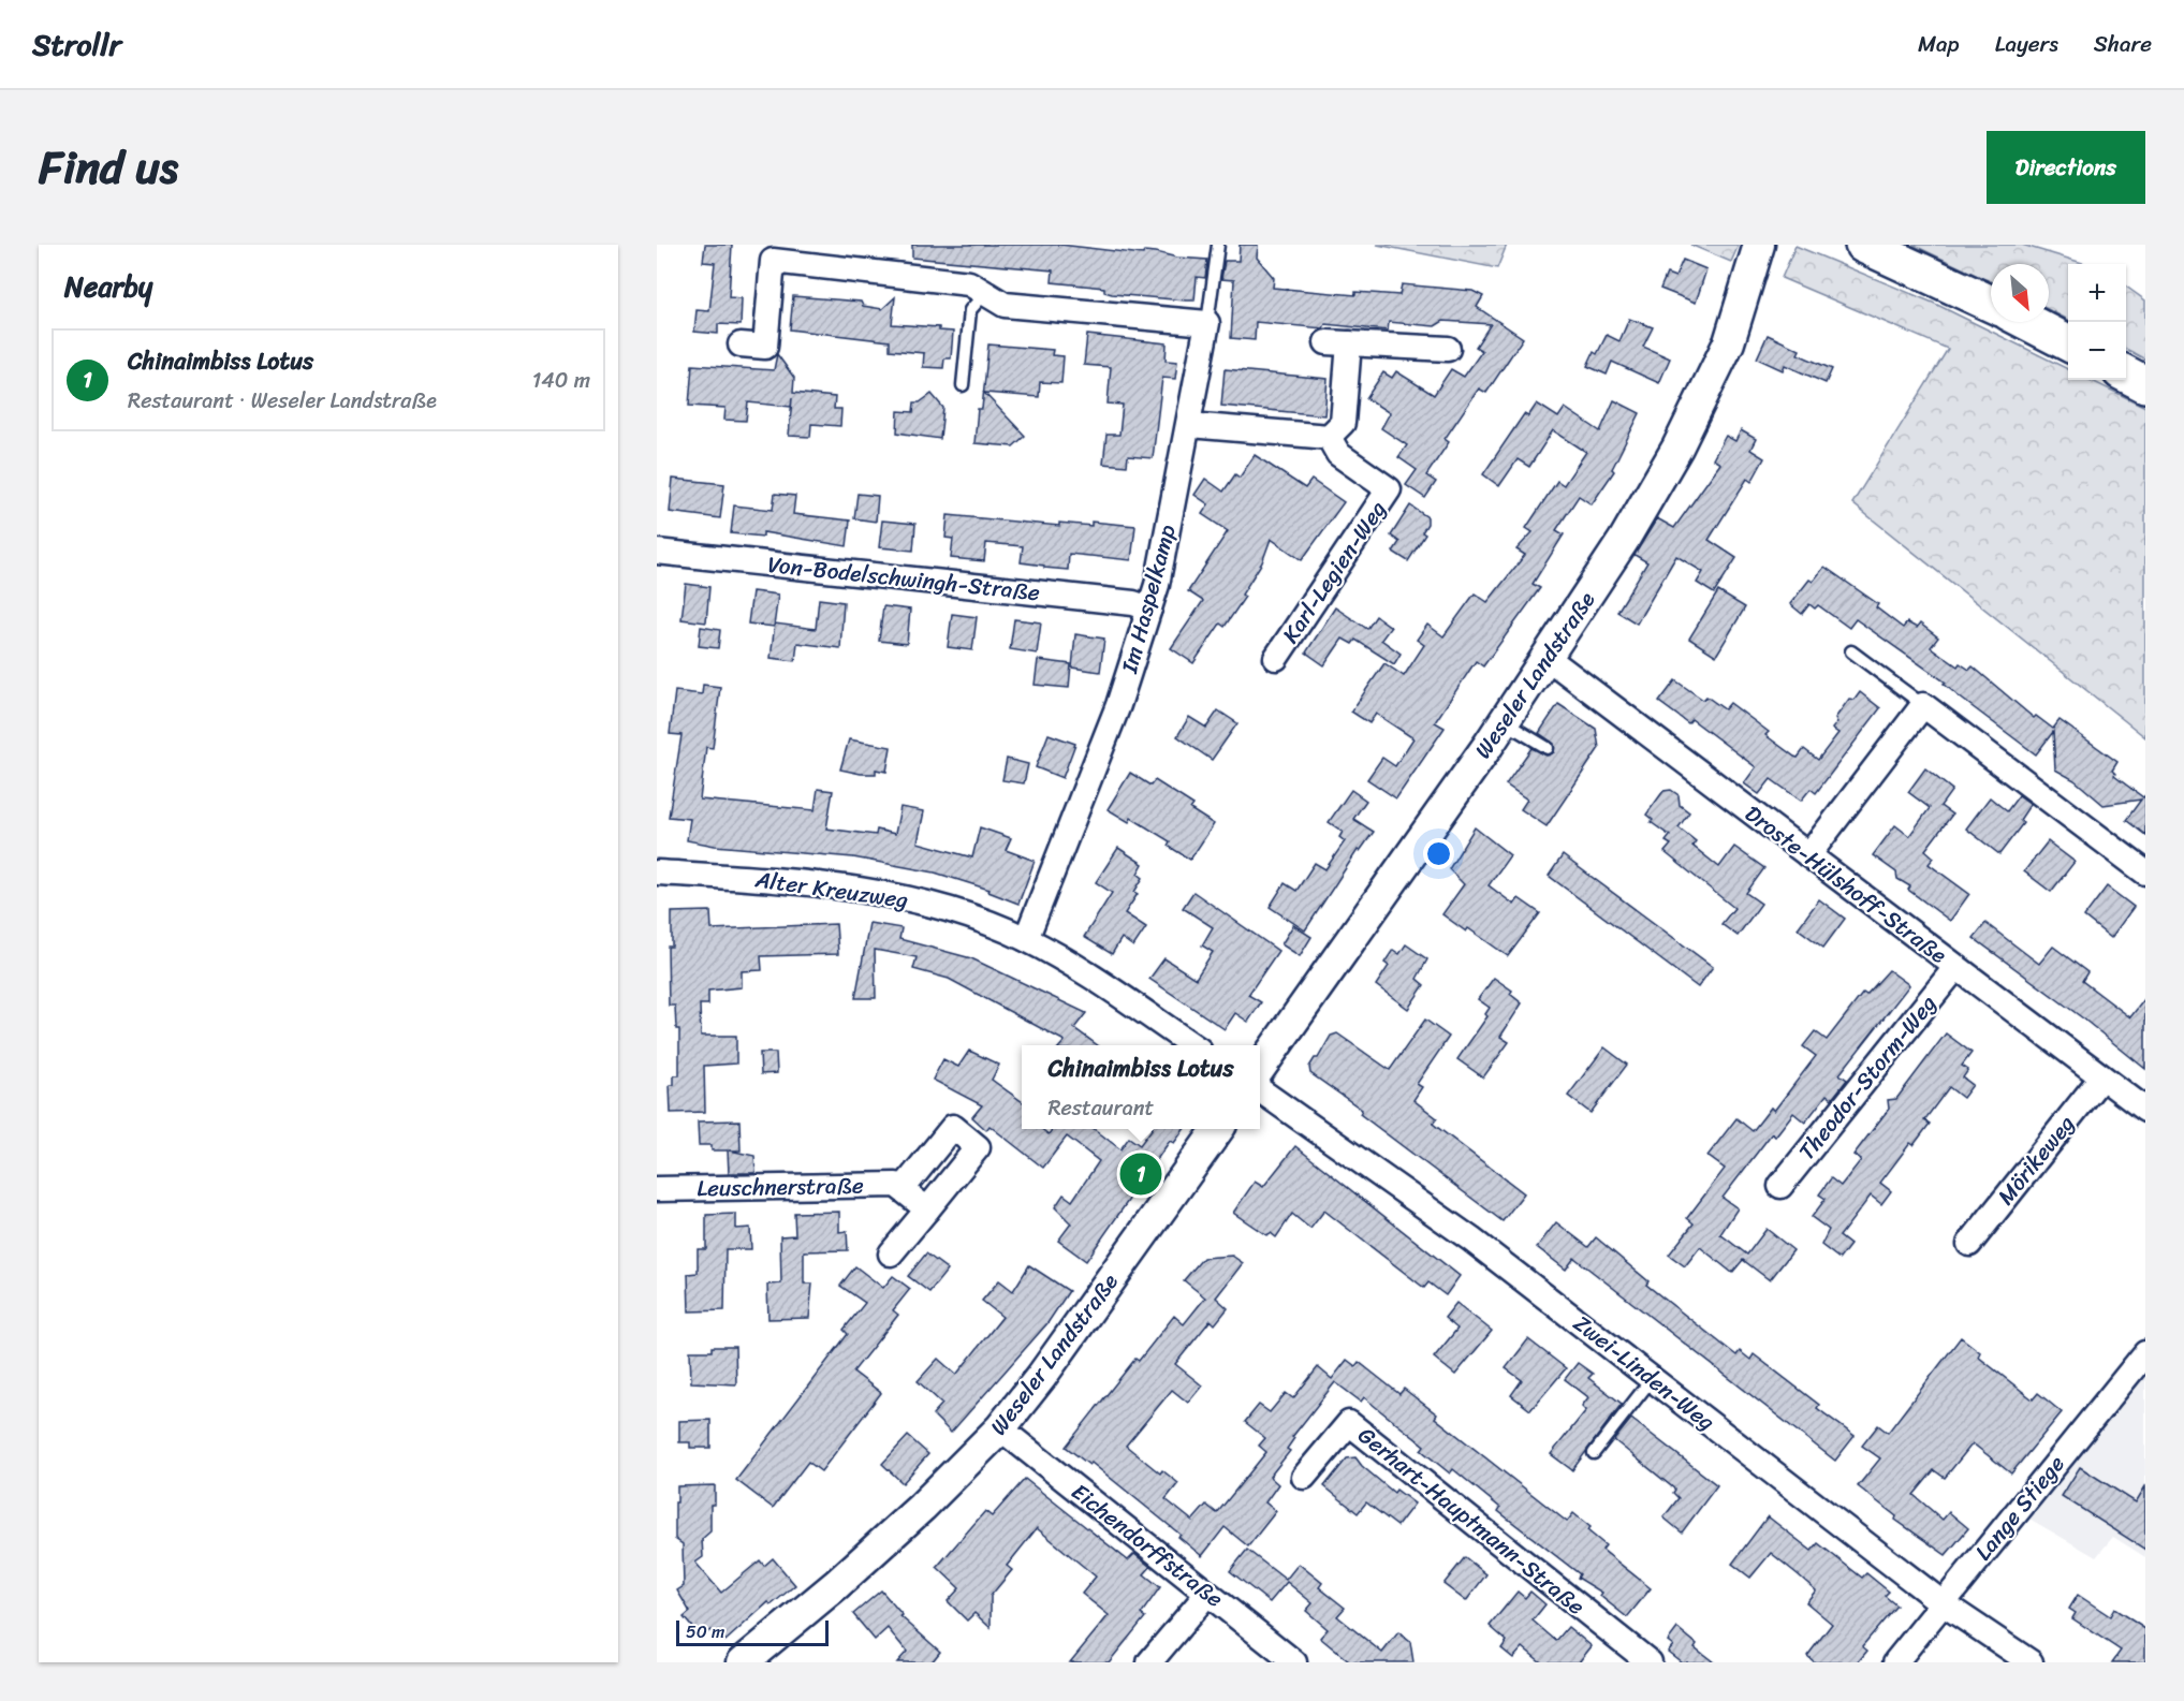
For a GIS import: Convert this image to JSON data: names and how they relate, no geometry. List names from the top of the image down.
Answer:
{
  "streets": {
    "street": [
      "Karl-Legien-Weg",
      "Von-Bodelschwingh-Straße",
      "Im Haspelkamp",
      "Weseler Landstraße",
      "Droste-Hülshoff-Straße",
      "Alter Kreuzweg",
      "Theodor-Storm-Weg",
      "Mörikeweg",
      "Leuschnerstraße",
      "Zwei-Linden-Weg",
      "Lange Stiege",
      "Gerhart-Hauptmann-Straße",
      "Eichendorffstraße"
    ]
  },
  "crossings": [
    ["Von-Bodelschwingh-Straße", "Im Haspelkamp"],
    ["Im Haspelkamp", "Alter Kreuzweg"],
    ["Weseler Landstraße", "Droste-Hülshoff-Straße"],
    ["Weseler Landstraße", "Eichendorffstraße"],
    ["Droste-Hülshoff-Straße", "Theodor-Storm-Weg"],
    ["Droste-Hülshoff-Straße", "Mörikeweg"],
    ["Zwei-Linden-Weg", "Lange Stiege"]
  ],
  "scale_bar": "50 m",
  "north": "bottom right",
  "page": {
    "header": "Strollr",
    "nav": ["Map", "Layers", "Share"],
    "title": "Find us",
    "buttons": "Directions",
    "heading": "Nearby",
    "map_buttons": ["+", "−"],
    "list": [
      {
        "mark": "1",
        "name": "Chinaimbiss Lotus",
        "note": "Restaurant · Weseler Landstraße",
        "value": "140 m"
      }
    ],
    "popup": ["Chinaimbiss Lotus", "Restaurant"],
    "pins": "1",
    "scale": "50 m"
  }
}
